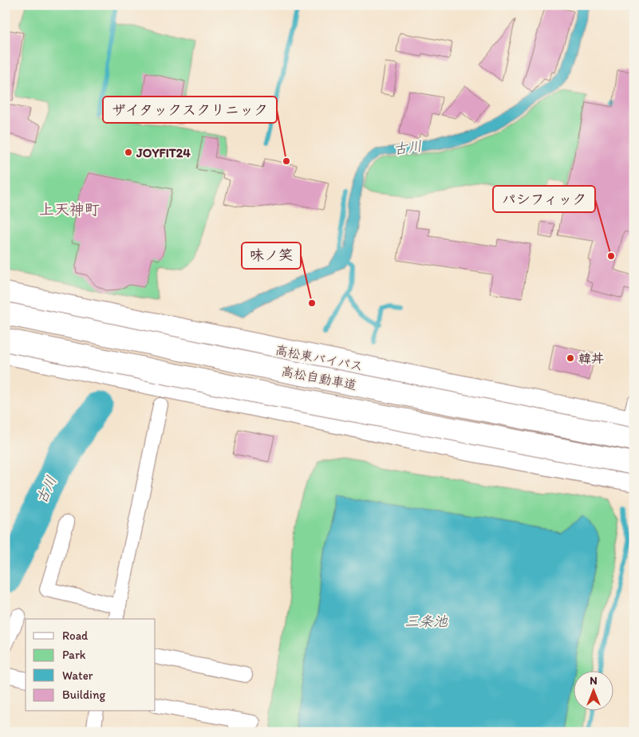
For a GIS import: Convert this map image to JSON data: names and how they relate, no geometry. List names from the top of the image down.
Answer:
{
  "streets": {
    "highway": ["高松東バイパス", "高松自動車道"]
  },
  "crossings": [
    ["高松東バイパス", "高松自動車道"]
  ],
  "districts": ["上天神町"],
  "water": ["古川", "三条池"],
  "places": [
    "JOYFIT24",
    "ザイタックスクリニック",
    "パシフィック",
    "味ノ笑",
    "韓丼"
  ],
  "legend": [
    "Road",
    "Park",
    "Water",
    "Building"
  ],
  "north": "top"
}
